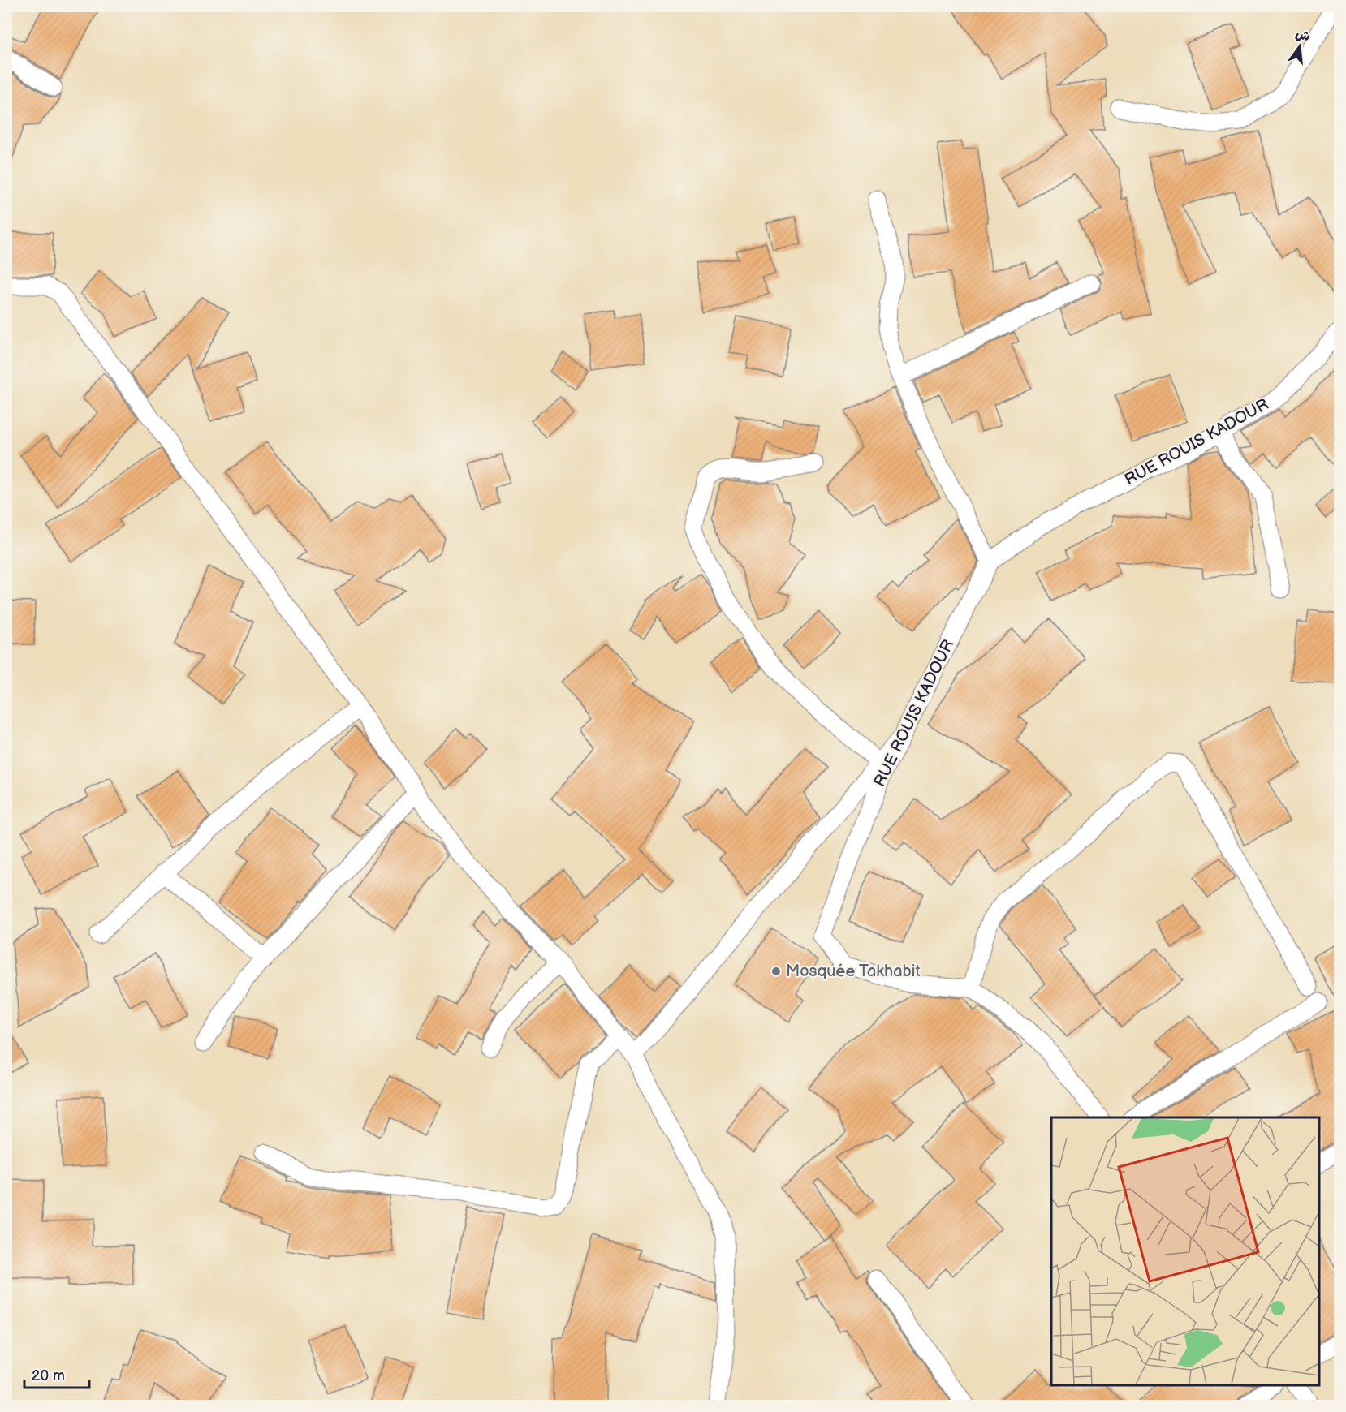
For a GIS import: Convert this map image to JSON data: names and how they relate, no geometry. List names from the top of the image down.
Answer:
{
  "streets": {
    "street": ["RUE ROUIS KADOUR"]
  },
  "places": ["Mosquée Takhabit"],
  "scale_bar": "20 m",
  "north": "top"
}
